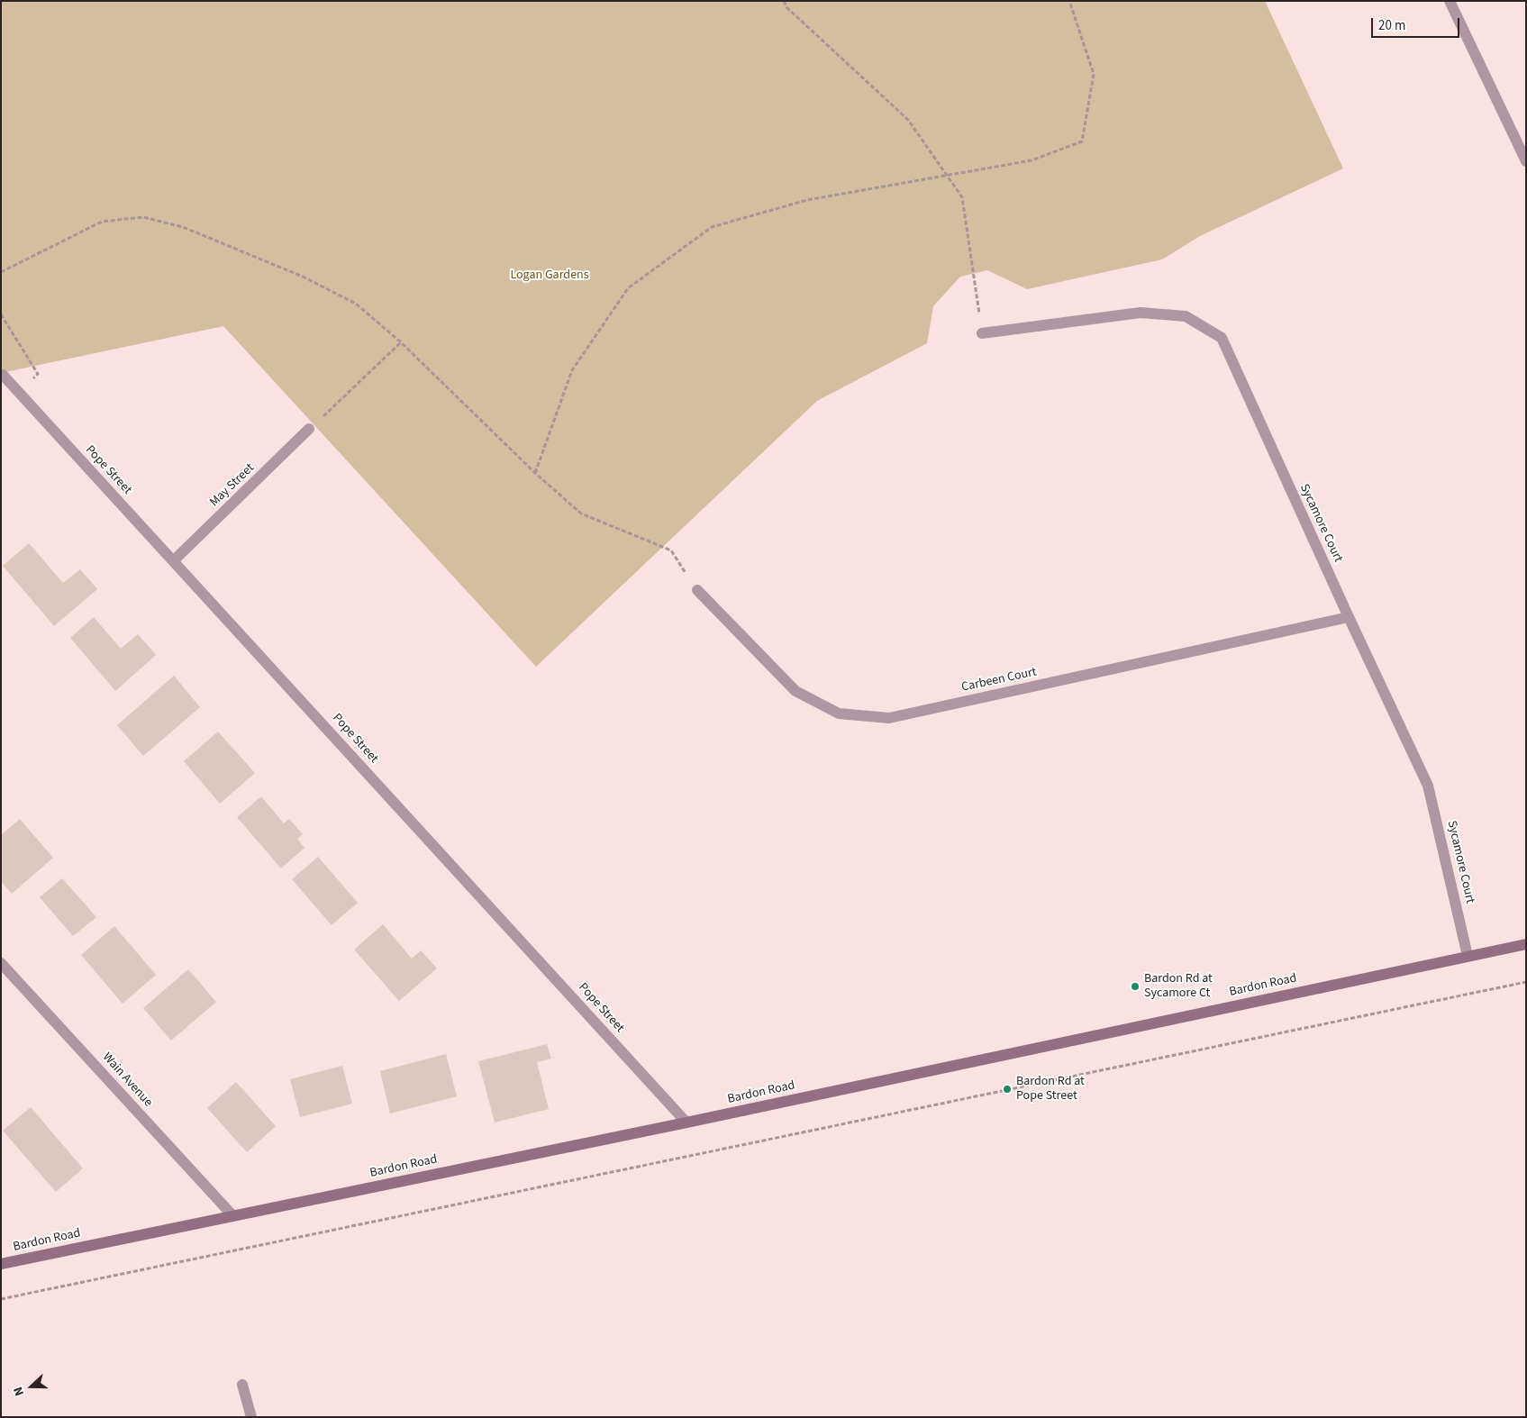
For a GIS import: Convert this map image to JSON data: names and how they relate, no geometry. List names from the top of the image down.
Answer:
{
  "streets": {
    "street": [
      "Pope Street",
      "May Street",
      "Sycamore Court",
      "Carbeen Court",
      "Bardon Road",
      "Wain Avenue"
    ]
  },
  "crossings": [
    ["Pope Street", "May Street"],
    ["Pope Street", "Bardon Road"],
    ["Sycamore Court", "Carbeen Court"],
    ["Sycamore Court", "Bardon Road"],
    ["Bardon Road", "Wain Avenue"]
  ],
  "parks": ["Logan Gardens"],
  "places": ["Bardon Rd at Sycamore Ct", "Bardon Rd at Pope Street"],
  "scale_bar": "20 m",
  "north": "left"
}
